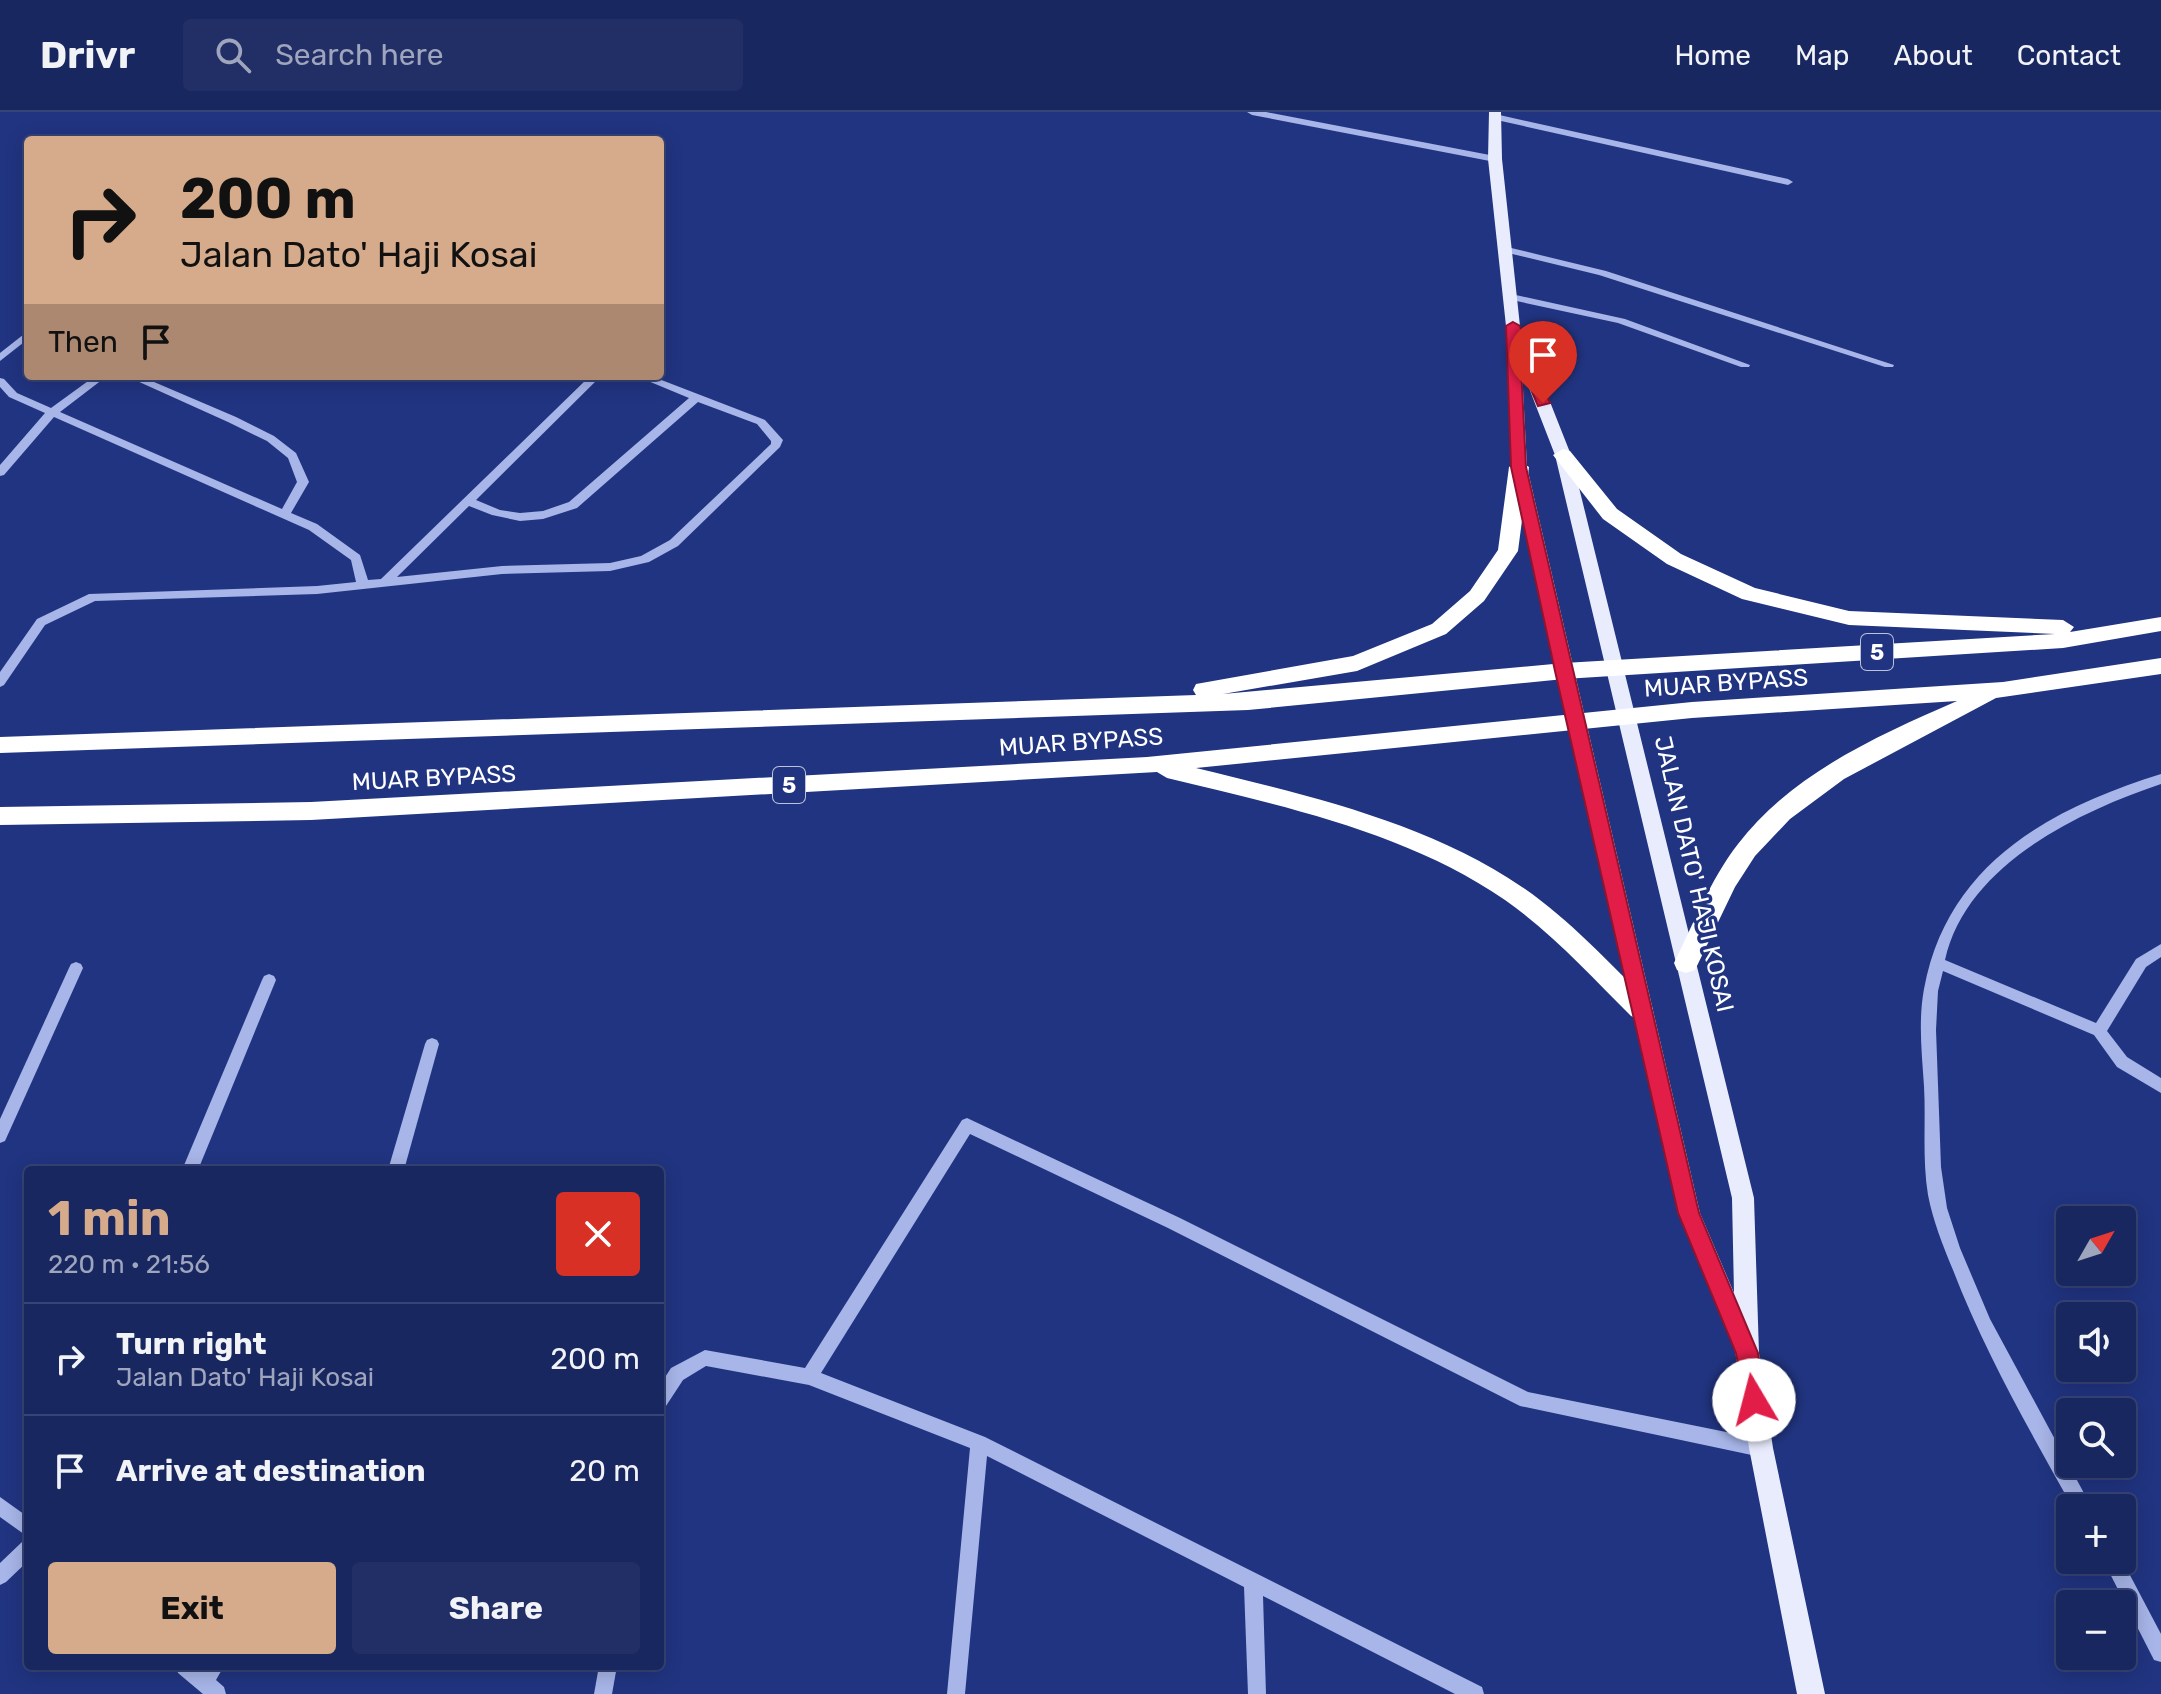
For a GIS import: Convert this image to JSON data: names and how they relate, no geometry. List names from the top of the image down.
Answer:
{
  "streets": {
    "highway": ["5", "MUAR BYPASS"],
    "main road": ["JALAN DATO' HAJI KOSAI"]
  },
  "crossings": [
    ["MUAR BYPASS", "JALAN DATO' HAJI KOSAI"]
  ],
  "north": "top right",
  "page": {
    "header": "Drivr",
    "search": "Search here",
    "nav": [
      "Home",
      "Map",
      "About",
      "Contact"
    ],
    "turn": ["200 m", "Jalan Dato' Haji Kosai"],
    "then": "Then",
    "heading": ["1 min", "220 m · 21:56"],
    "map_buttons": ["+", "−"],
    "list": [
      {
        "name": "Turn right",
        "note": "Jalan Dato' Haji Kosai",
        "value": "200 m"
      },
      {
        "name": "Arrive at destination",
        "value": "20 m"
      }
    ],
    "buttons": ["Exit", "Share"]
  }
}
